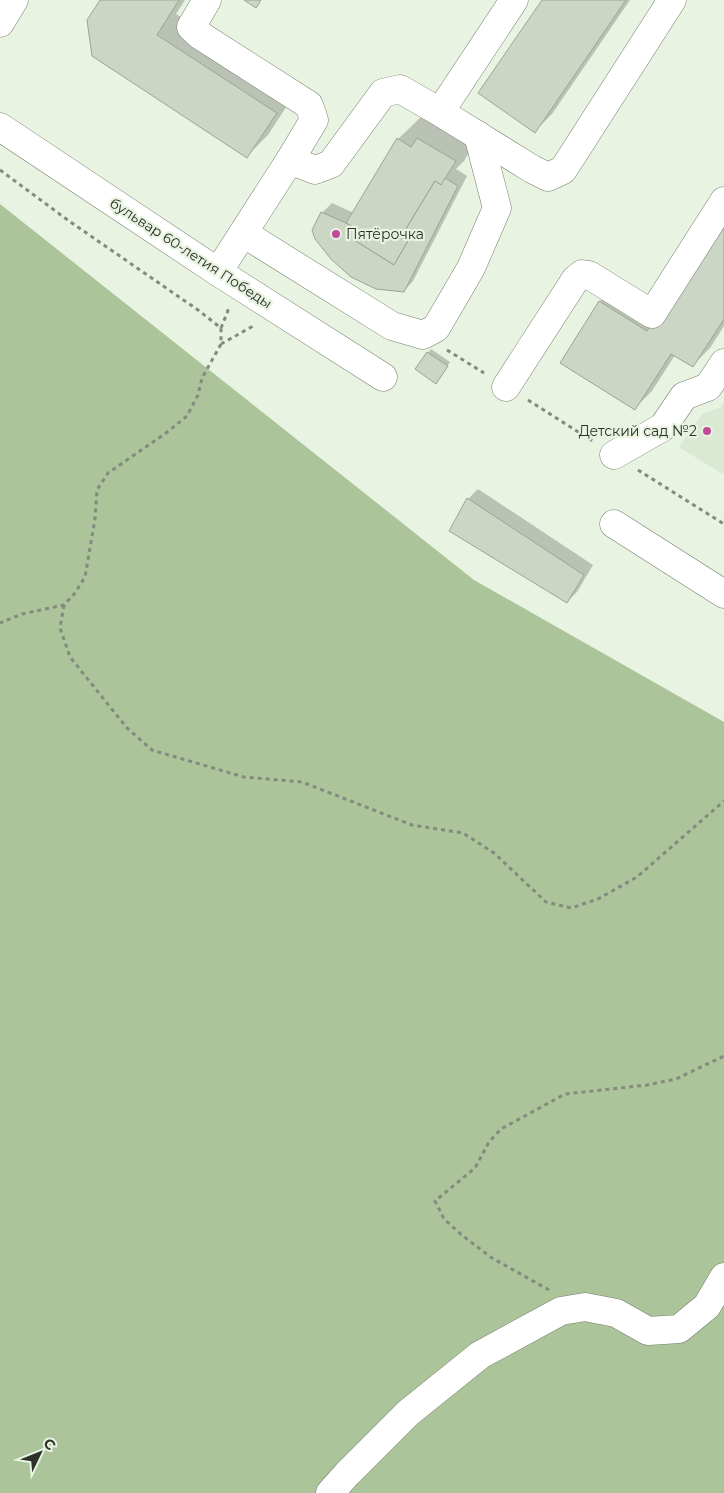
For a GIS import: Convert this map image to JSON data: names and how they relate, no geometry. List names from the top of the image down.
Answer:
{
  "streets": {
    "street": ["бульвар 60-летия Победы"]
  },
  "places": ["Пятёрочка", "Детский сад №2"],
  "north": "top right"
}
